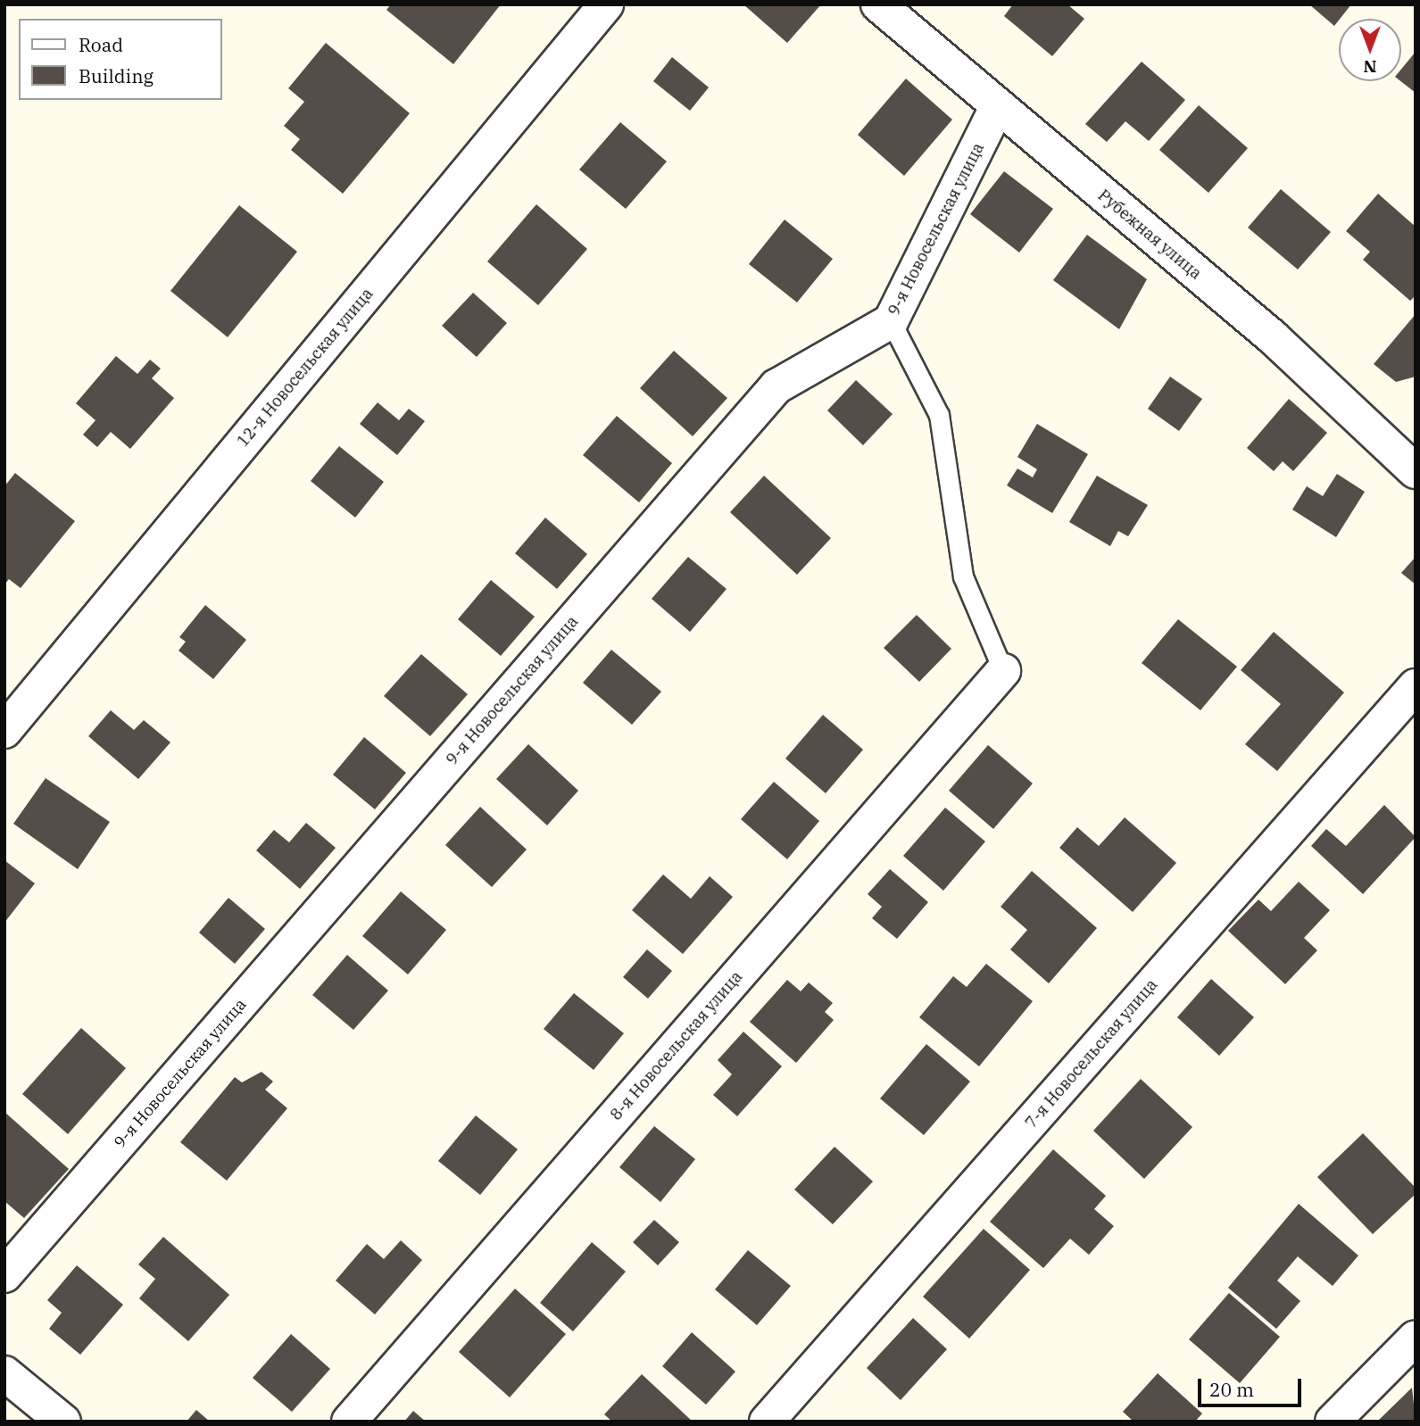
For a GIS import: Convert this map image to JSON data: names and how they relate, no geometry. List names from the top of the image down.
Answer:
{
  "streets": {
    "street": [
      "9-я Новосельская улица",
      "Рубежная улица",
      "12-я Новосельская улица",
      "8-я Новосельская улица",
      "7-я Новосельская улица"
    ]
  },
  "crossings": [
    ["9-я Новосельская улица", "Рубежная улица"]
  ],
  "legend": ["Road", "Building"],
  "scale_bar": "20 m",
  "north": "bottom"
}
